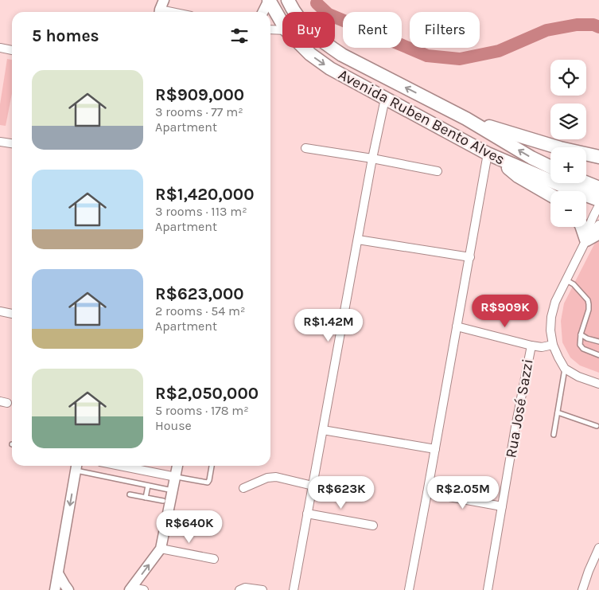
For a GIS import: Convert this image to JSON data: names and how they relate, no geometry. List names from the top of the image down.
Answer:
{
  "streets": {
    "main road": ["Avenida Ruben Bento Alves"],
    "street": ["Rua José Sazzi"]
  },
  "page": {
    "chip": ["Buy", "Rent", "Filters"],
    "heading": "5 homes",
    "map_buttons": ["+", "−"],
    "list": [
      {
        "name": "R$909,000",
        "note": "3 rooms · 77 m² · Apartment"
      },
      {
        "name": "R$1,420,000",
        "note": "3 rooms · 113 m² · Apartment"
      },
      {
        "name": "R$623,000",
        "note": "2 rooms · 54 m² · Apartment"
      },
      {
        "name": "R$2,050,000",
        "note": "5 rooms · 178 m² · House"
      }
    ],
    "price": [
      "R$909K",
      "R$1.42M",
      "R$623K",
      "R$2.05M",
      "R$640K"
    ]
  }
}
